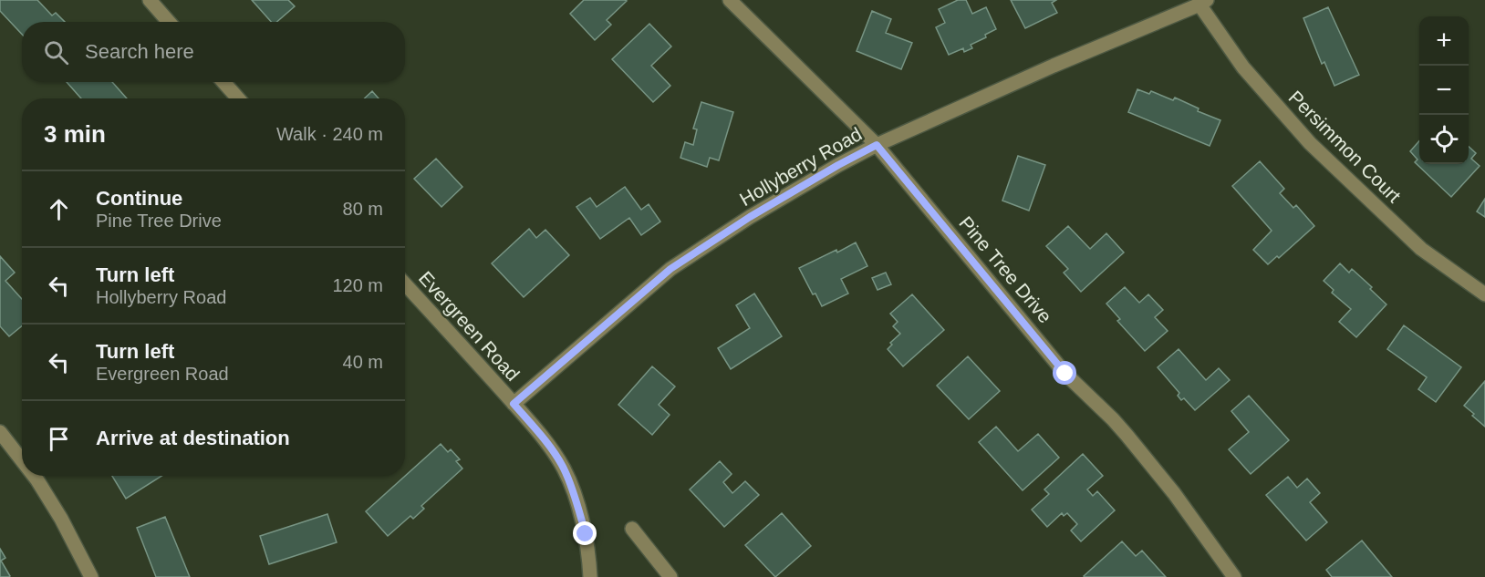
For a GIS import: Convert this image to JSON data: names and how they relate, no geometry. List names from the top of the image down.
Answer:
{
  "streets": {
    "street": [
      "Persimmon Court",
      "Hollyberry Road",
      "Pine Tree Drive",
      "Evergreen Road"
    ]
  },
  "crossings": [
    ["Persimmon Court", "Hollyberry Road"],
    ["Hollyberry Road", "Pine Tree Drive"],
    ["Hollyberry Road", "Evergreen Road"]
  ],
  "page": {
    "map_buttons": ["+", "−"],
    "search": "Search here",
    "heading": ["3 min", "Walk · 240 m"],
    "list": [
      ["Continue", "Pine Tree Drive", "80 m"],
      ["Turn left", "Hollyberry Road", "120 m"],
      ["Turn left", "Evergreen Road", "40 m"],
      "Arrive at destination"
    ]
  }
}
